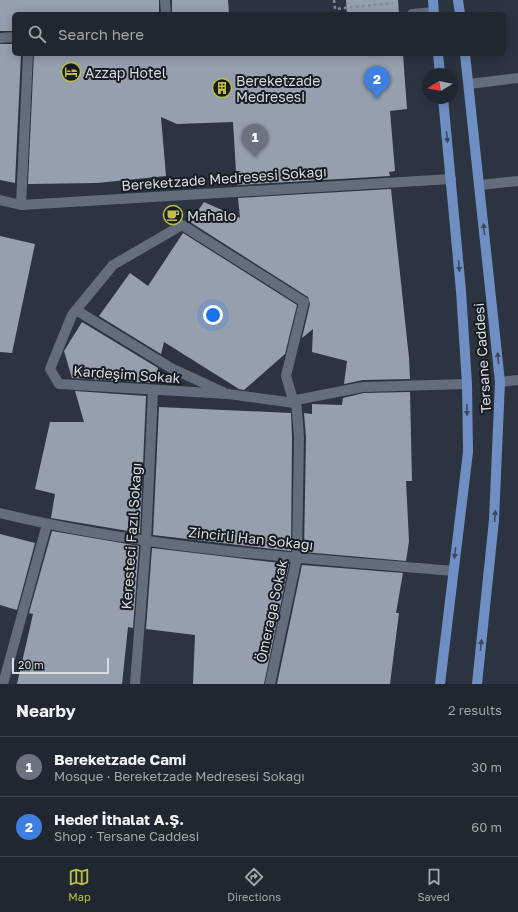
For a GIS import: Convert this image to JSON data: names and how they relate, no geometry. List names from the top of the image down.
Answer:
{
  "streets": {
    "main road": ["Tersane Caddesi"],
    "street": [
      "Bereketzade Medresesi Sokağı",
      "Kardeşim Sokak",
      "Keresteci Fazıl Sokağı",
      "Zincirli Han Sokağı",
      "Ömerağa Sokak"
    ]
  },
  "crossings": [
    ["Bereketzade Medresesi Sokağı", "Tersane Caddesi"],
    ["Tersane Caddesi", "Kardeşim Sokak"],
    ["Tersane Caddesi", "Zincirli Han Sokağı"],
    ["Kardeşim Sokak", "Keresteci Fazıl Sokağı"],
    ["Kardeşim Sokak", "Ömerağa Sokak"],
    ["Keresteci Fazıl Sokağı", "Zincirli Han Sokağı"],
    ["Zincirli Han Sokağı", "Ömerağa Sokak"]
  ],
  "places": {
    "hotel": ["Azzap Hotel"],
    "building": ["Bereketzade Medresesi"],
    "cafe": ["Mahalo"]
  },
  "scale_bar": "20 m",
  "north": "left",
  "page": {
    "search": "Search here",
    "pins": ["2", "1"],
    "scale": "20 m",
    "heading": ["Nearby", "2 results"],
    "list": [
      {
        "mark": "1",
        "name": "Bereketzade Cami",
        "note": "Mosque · Bereketzade Medresesi Sokağı",
        "value": "30 m"
      },
      {
        "mark": "2",
        "name": "Hedef İthalat A.Ş.",
        "note": "Shop · Tersane Caddesi",
        "value": "60 m"
      }
    ],
    "nav": ["Map", "Directions", "Saved"]
  }
}
